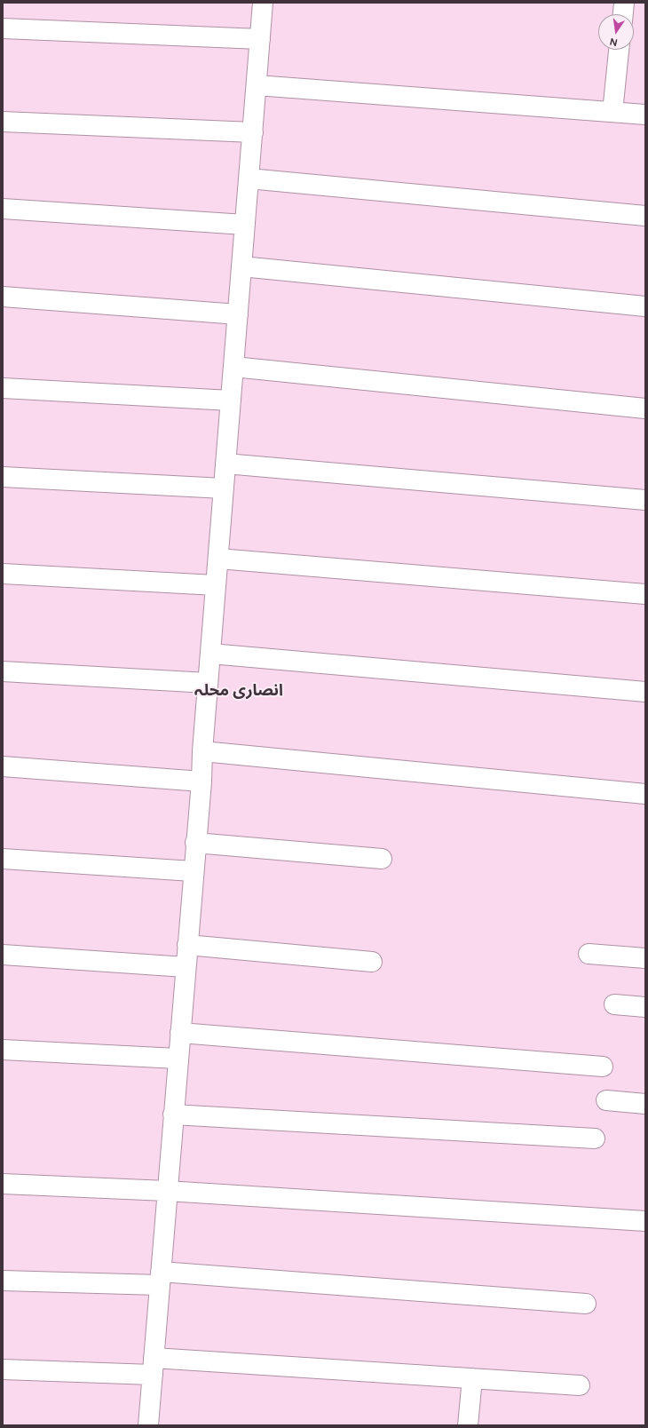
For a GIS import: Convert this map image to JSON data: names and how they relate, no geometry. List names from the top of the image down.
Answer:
{
  "districts": ["انصاری محلہ"],
  "north": "bottom"
}
